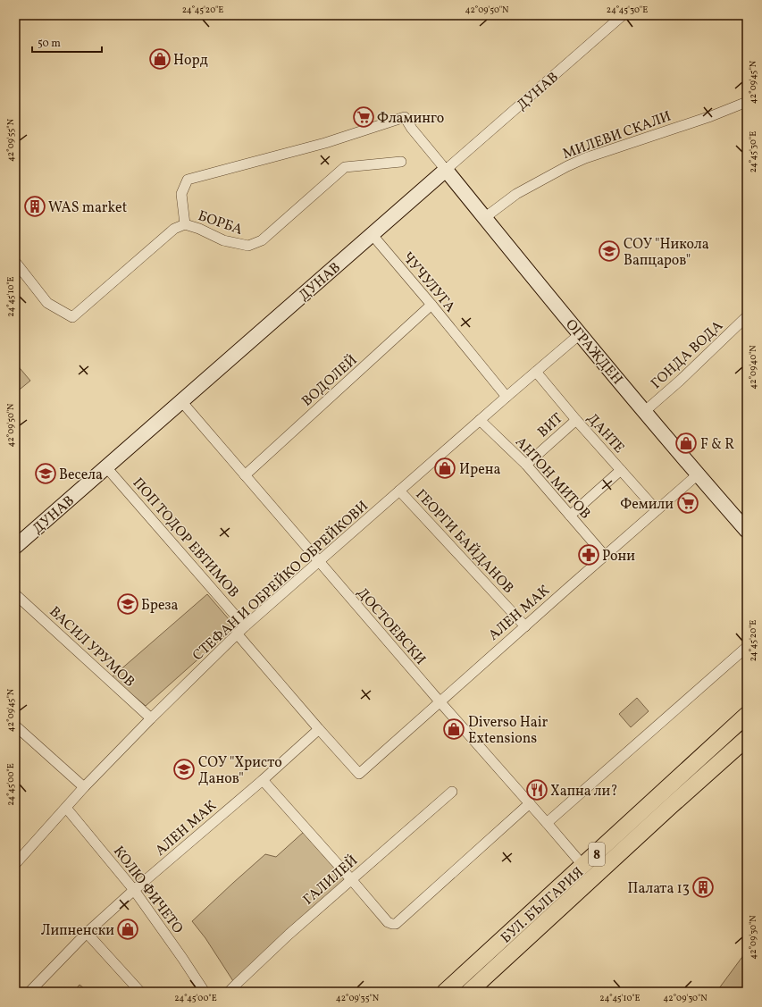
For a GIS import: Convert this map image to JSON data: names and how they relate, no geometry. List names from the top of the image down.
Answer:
{
  "streets": {
    "main road": ["8", "БУЛ. БЪЛГАРИЯ"],
    "street": [
      "ДУНАВ",
      "МИЛЕВИ СКАЛИ",
      "БОРБА",
      "ЧУЧУЛУГА",
      "ОГРАЖДЕН",
      "ГОНДА ВОДА",
      "ВОДОЛЕЙ",
      "ВИТ",
      "ДАНТЕ",
      "АНТОН МИТОВ",
      "ПОП ТОДОР ЕВТИМОВ",
      "ГЕОРГИ БАЙДАНОВ",
      "СТЕФАН И ОБРЕЙКО ОБРЕЙКОВИ",
      "АЛЕН МАК",
      "ДОСТОЕВСКИ",
      "ВАСИЛ УРУМОВ",
      "ГАЛИЛЕЙ",
      "КОЛЮ ФИЧЕТО"
    ]
  },
  "crossings": [
    ["ДУНАВ", "ЧУЧУЛУГА"],
    ["ДУНАВ", "ОГРАЖДЕН"],
    ["ДУНАВ", "ПОП ТОДОР ЕВТИМОВ"],
    ["ДУНАВ", "ДОСТОЕВСКИ"],
    ["МИЛЕВИ СКАЛИ", "ОГРАЖДЕН"],
    ["ЧУЧУЛУГА", "ВОДОЛЕЙ"],
    ["ЧУЧУЛУГА", "СТЕФАН И ОБРЕЙКО ОБРЕЙКОВИ"],
    ["ОГРАЖДЕН", "ГОНДА ВОДА"],
    ["ОГРАЖДЕН", "СТЕФАН И ОБРЕЙКО ОБРЕЙКОВИ"],
    ["ОГРАЖДЕН", "АЛЕН МАК"],
    ["ВОДОЛЕЙ", "ДОСТОЕВСКИ"],
    ["ВИТ", "ДАНТЕ"],
    ["ВИТ", "АНТОН МИТОВ"],
    ["ДАНТЕ", "СТЕФАН И ОБРЕЙКО ОБРЕЙКОВИ"],
    ["ДАНТЕ", "АЛЕН МАК"],
    ["АНТОН МИТОВ", "СТЕФАН И ОБРЕЙКО ОБРЕЙКОВИ"],
    ["АНТОН МИТОВ", "АЛЕН МАК"],
    ["ПОП ТОДОР ЕВТИМОВ", "СТЕФАН И ОБРЕЙКО ОБРЕЙКОВИ"],
    ["ГЕОРГИ БАЙДАНОВ", "СТЕФАН И ОБРЕЙКО ОБРЕЙКОВИ"],
    ["ГЕОРГИ БАЙДАНОВ", "АЛЕН МАК"],
    ["СТЕФАН И ОБРЕЙКО ОБРЕЙКОВИ", "ДОСТОЕВСКИ"],
    ["СТЕФАН И ОБРЕЙКО ОБРЕЙКОВИ", "ВАСИЛ УРУМОВ"],
    ["СТЕФАН И ОБРЕЙКО ОБРЕЙКОВИ", "КОЛЮ ФИЧЕТО"],
    ["АЛЕН МАК", "ДОСТОЕВСКИ"],
    ["АЛЕН МАК", "КОЛЮ ФИЧЕТО"],
    ["ДОСТОЕВСКИ", "БУЛ. БЪЛГАРИЯ"]
  ],
  "places": {
    "shop": [
      "Норд",
      "F & R",
      "Ирена",
      "Diverso Hair Extensions",
      "Липненски"
    ],
    "supermarket": ["Фламинго", "Фемили"],
    "building": ["WAS market", "Палата 13"],
    "school or university": [
      "СОУ \"Никола Вапцаров\"",
      "Весела",
      "Бреза",
      "СОУ \"Христо Данов\""
    ],
    "pharmacy": ["Рони"],
    "restaurant": ["Хапна ли?"]
  },
  "scale_bar": "50 m",
  "coordinates": [
    "24°45'20\"E",
    "42°09'50\"N",
    "24°45'30\"E",
    "42°09'45\"N",
    "42°09'55\"N",
    "24°45'10\"E",
    "42°09'40\"N",
    "24°45'00\"E",
    "42°09'30\"N",
    "42°09'35\"N"
  ]
}
